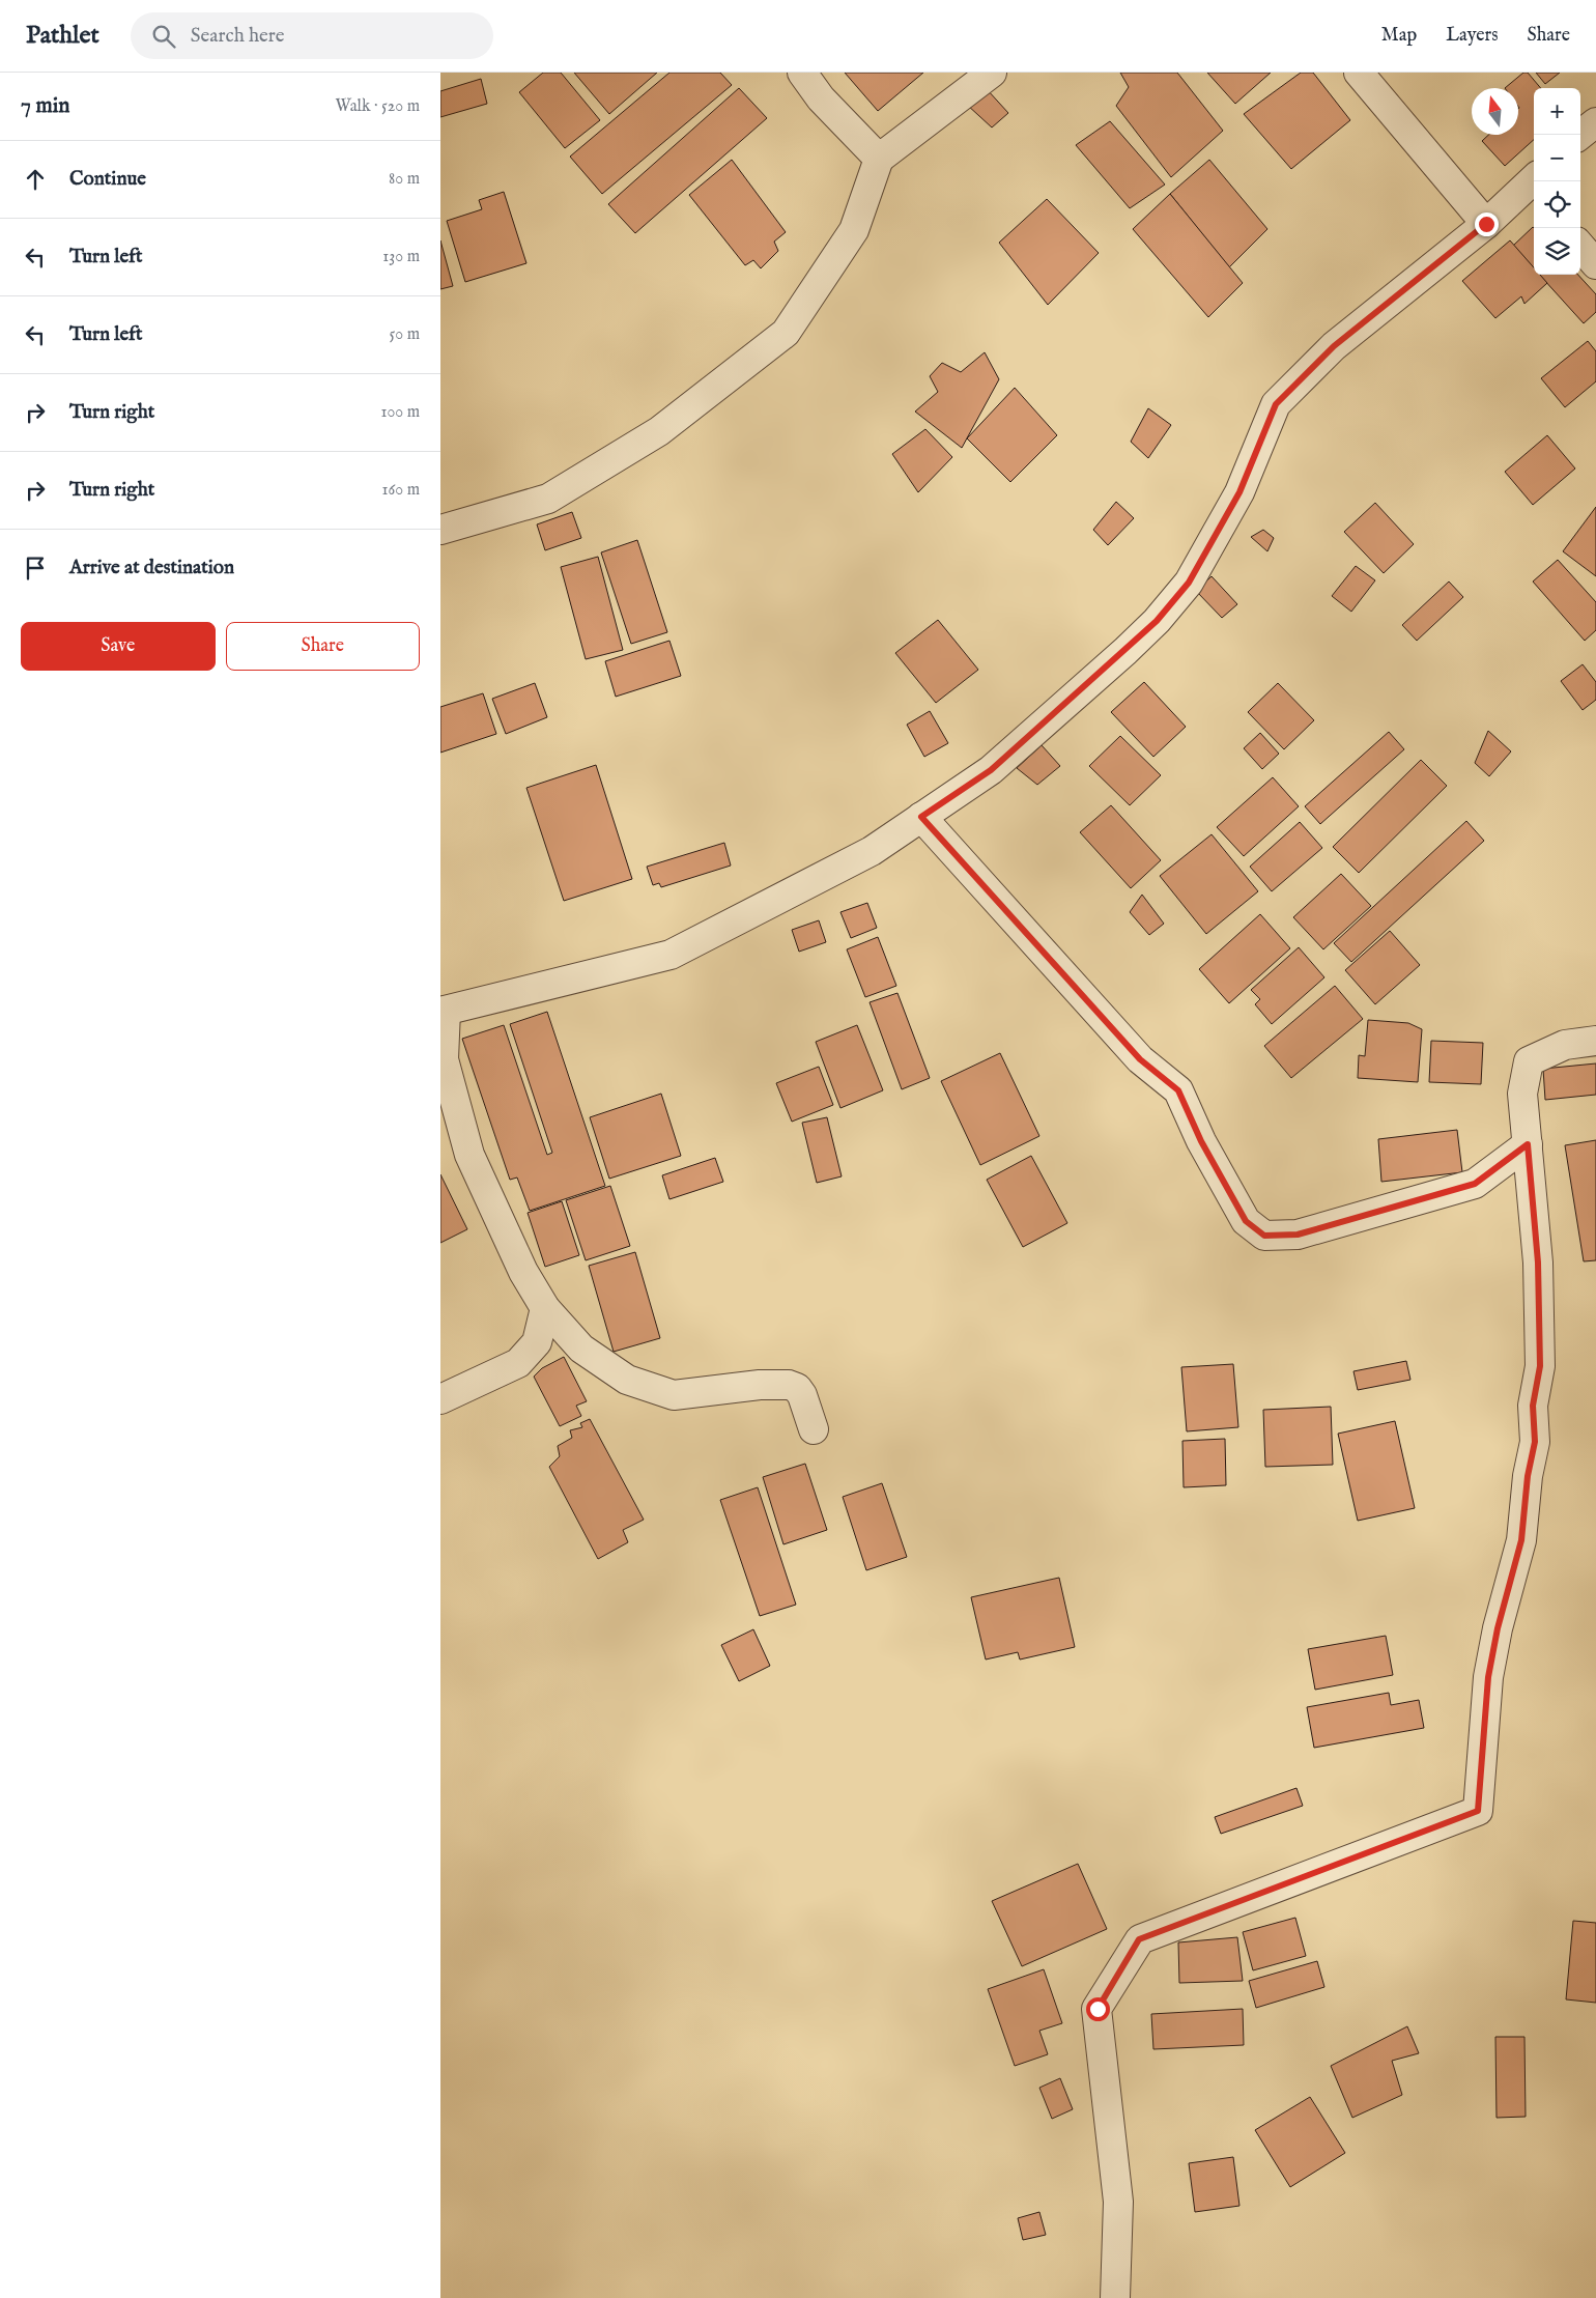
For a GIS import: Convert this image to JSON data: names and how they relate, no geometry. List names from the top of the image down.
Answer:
{
  "north": "top",
  "page": {
    "header": "Pathlet",
    "search": "Search here",
    "nav": ["Map", "Layers", "Share"],
    "heading": ["7 min", "Walk · 520 m"],
    "map_buttons": ["+", "−"],
    "list": [
      ["Continue", "80 m"],
      ["Turn left", "130 m"],
      ["Turn left", "50 m"],
      ["Turn right", "100 m"],
      ["Turn right", "160 m"],
      "Arrive at destination"
    ],
    "buttons": ["Save", "Share"]
  }
}
